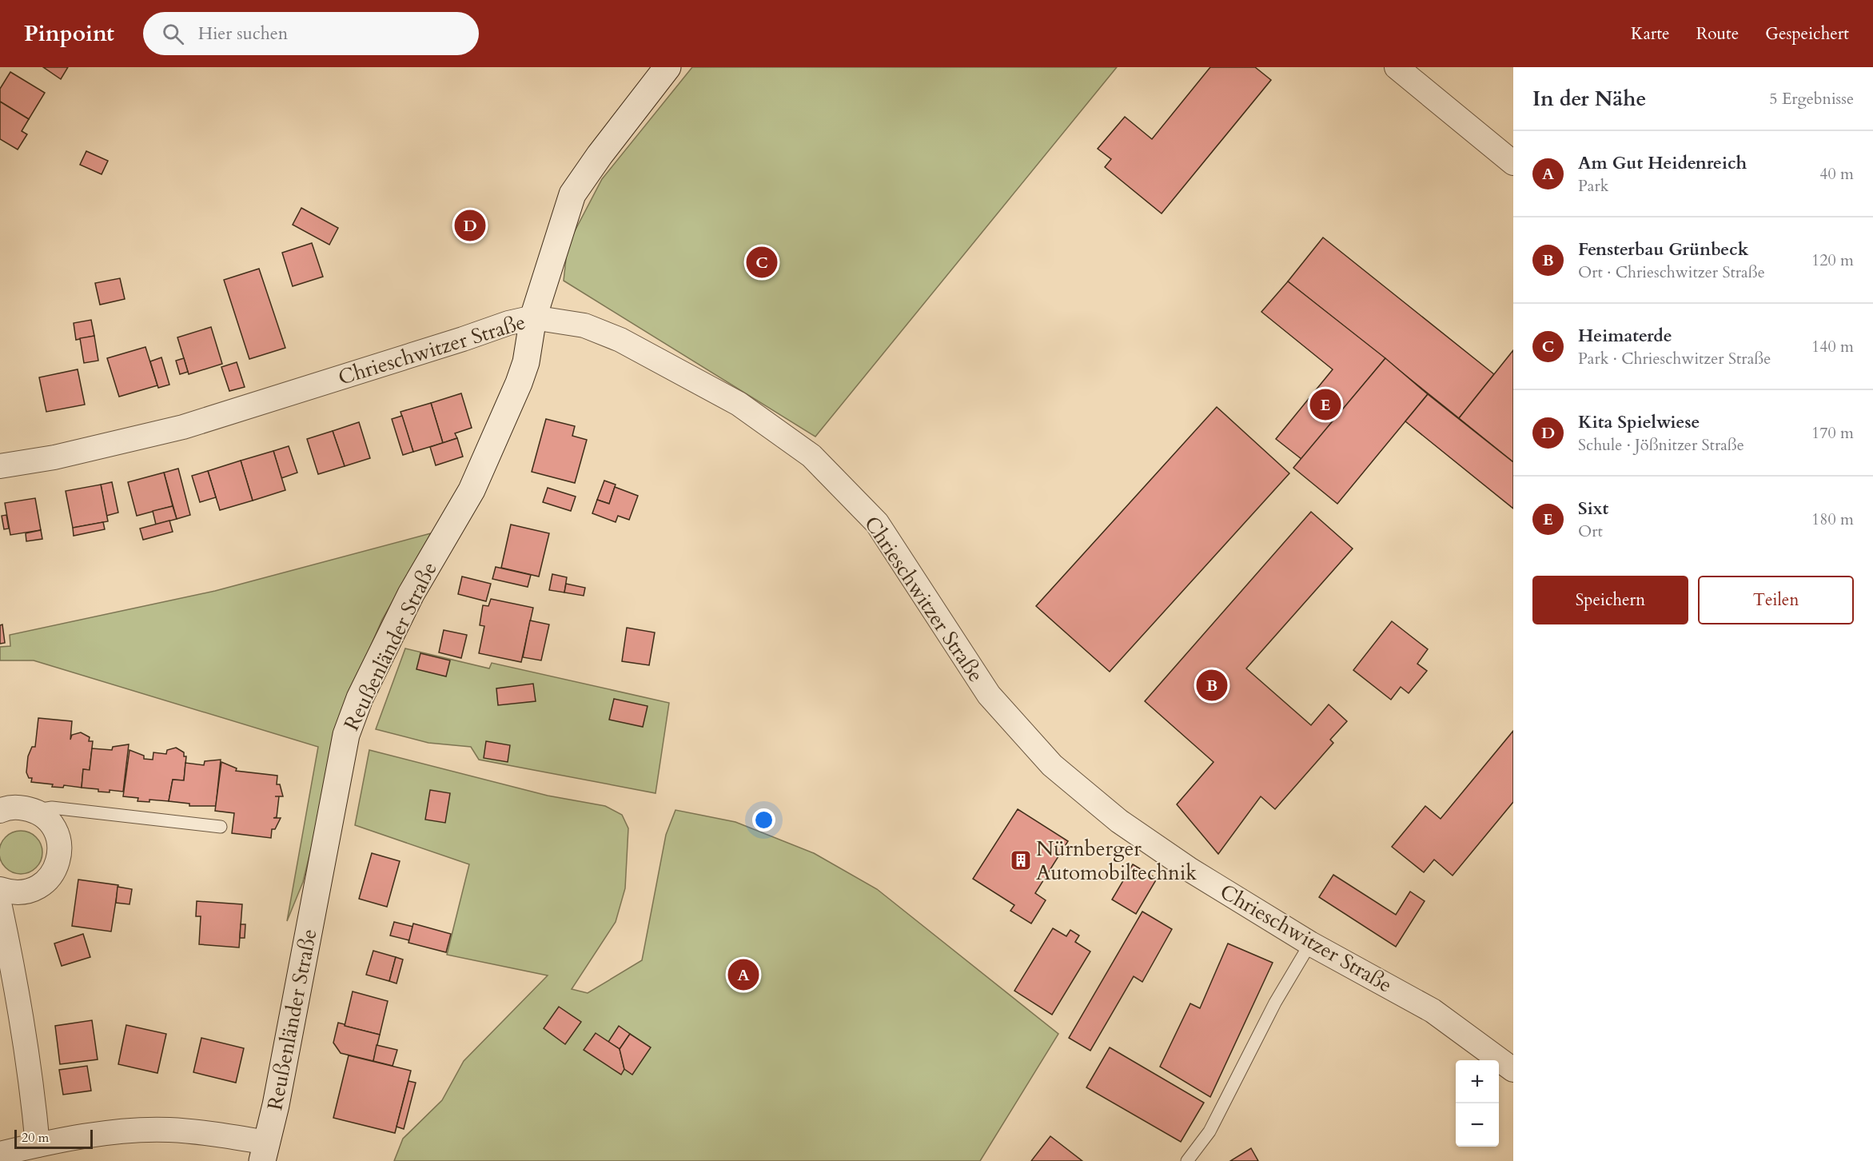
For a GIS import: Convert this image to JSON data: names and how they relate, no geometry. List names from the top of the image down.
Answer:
{
  "streets": {
    "street": ["Chrieschwitzer Straße", "Reußenländer Straße"]
  },
  "crossings": [
    ["Chrieschwitzer Straße", "Reußenländer Straße"]
  ],
  "places": {
    "building": ["Nürnberger Automobiltechnik"]
  },
  "scale_bar": "20 m",
  "page": {
    "header": "Pinpoint",
    "search": "Hier suchen",
    "nav": ["Karte", "Route", "Gespeichert"],
    "heading": ["In der Nähe", "5 Ergebnisse"],
    "list": [
      {
        "mark": "A",
        "name": "Am Gut Heidenreich",
        "note": "Park",
        "value": "40 m"
      },
      {
        "mark": "B",
        "name": "Fensterbau Grünbeck",
        "note": "Ort · Chrieschwitzer Straße",
        "value": "120 m"
      },
      {
        "mark": "C",
        "name": "Heimaterde",
        "note": "Park · Chrieschwitzer Straße",
        "value": "140 m"
      },
      {
        "mark": "D",
        "name": "Kita Spielwiese",
        "note": "Schule · Jößnitzer Straße",
        "value": "170 m"
      },
      {
        "mark": "E",
        "name": "Sixt",
        "note": "Ort",
        "value": "180 m"
      }
    ],
    "pins": [
      "D",
      "C",
      "E",
      "B",
      "A"
    ],
    "buttons": ["Speichern", "Teilen"],
    "map_buttons": ["+", "−"],
    "scale": "20 m"
  }
}
